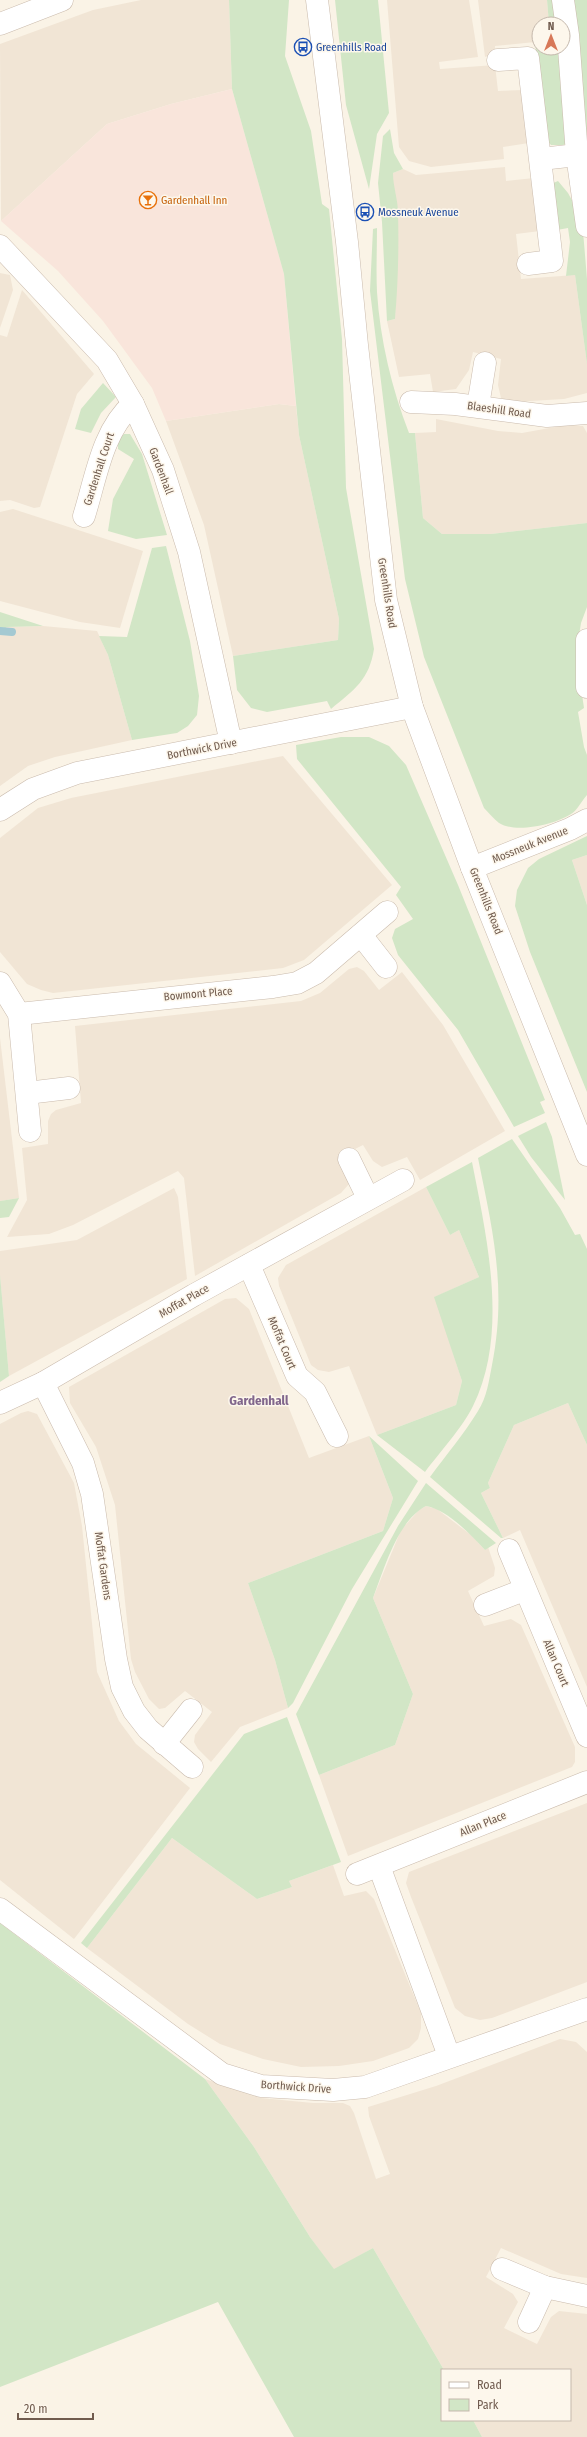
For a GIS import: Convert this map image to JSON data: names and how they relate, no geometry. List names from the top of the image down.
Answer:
{
  "streets": {
    "street": [
      "Blaeshill Road",
      "Gardenhall Court",
      "Gardenhall",
      "Greenhills Road",
      "Borthwick Drive",
      "Mossneuk Avenue",
      "Bowmont Place",
      "Moffat Place",
      "Moffat Court",
      "Moffat Gardens",
      "Allan Court",
      "Allan Place"
    ]
  },
  "crossings": [
    ["Gardenhall Court", "Gardenhall"],
    ["Gardenhall", "Borthwick Drive"],
    ["Greenhills Road", "Borthwick Drive"],
    ["Greenhills Road", "Mossneuk Avenue"],
    ["Moffat Place", "Moffat Court"],
    ["Moffat Place", "Moffat Gardens"]
  ],
  "districts": ["Gardenhall"],
  "places": {
    "bus stop": ["Greenhills Road", "Mossneuk Avenue"],
    "bar": ["Gardenhall Inn"]
  },
  "legend": ["Road", "Park"],
  "scale_bar": "20 m",
  "north": "top"
}
